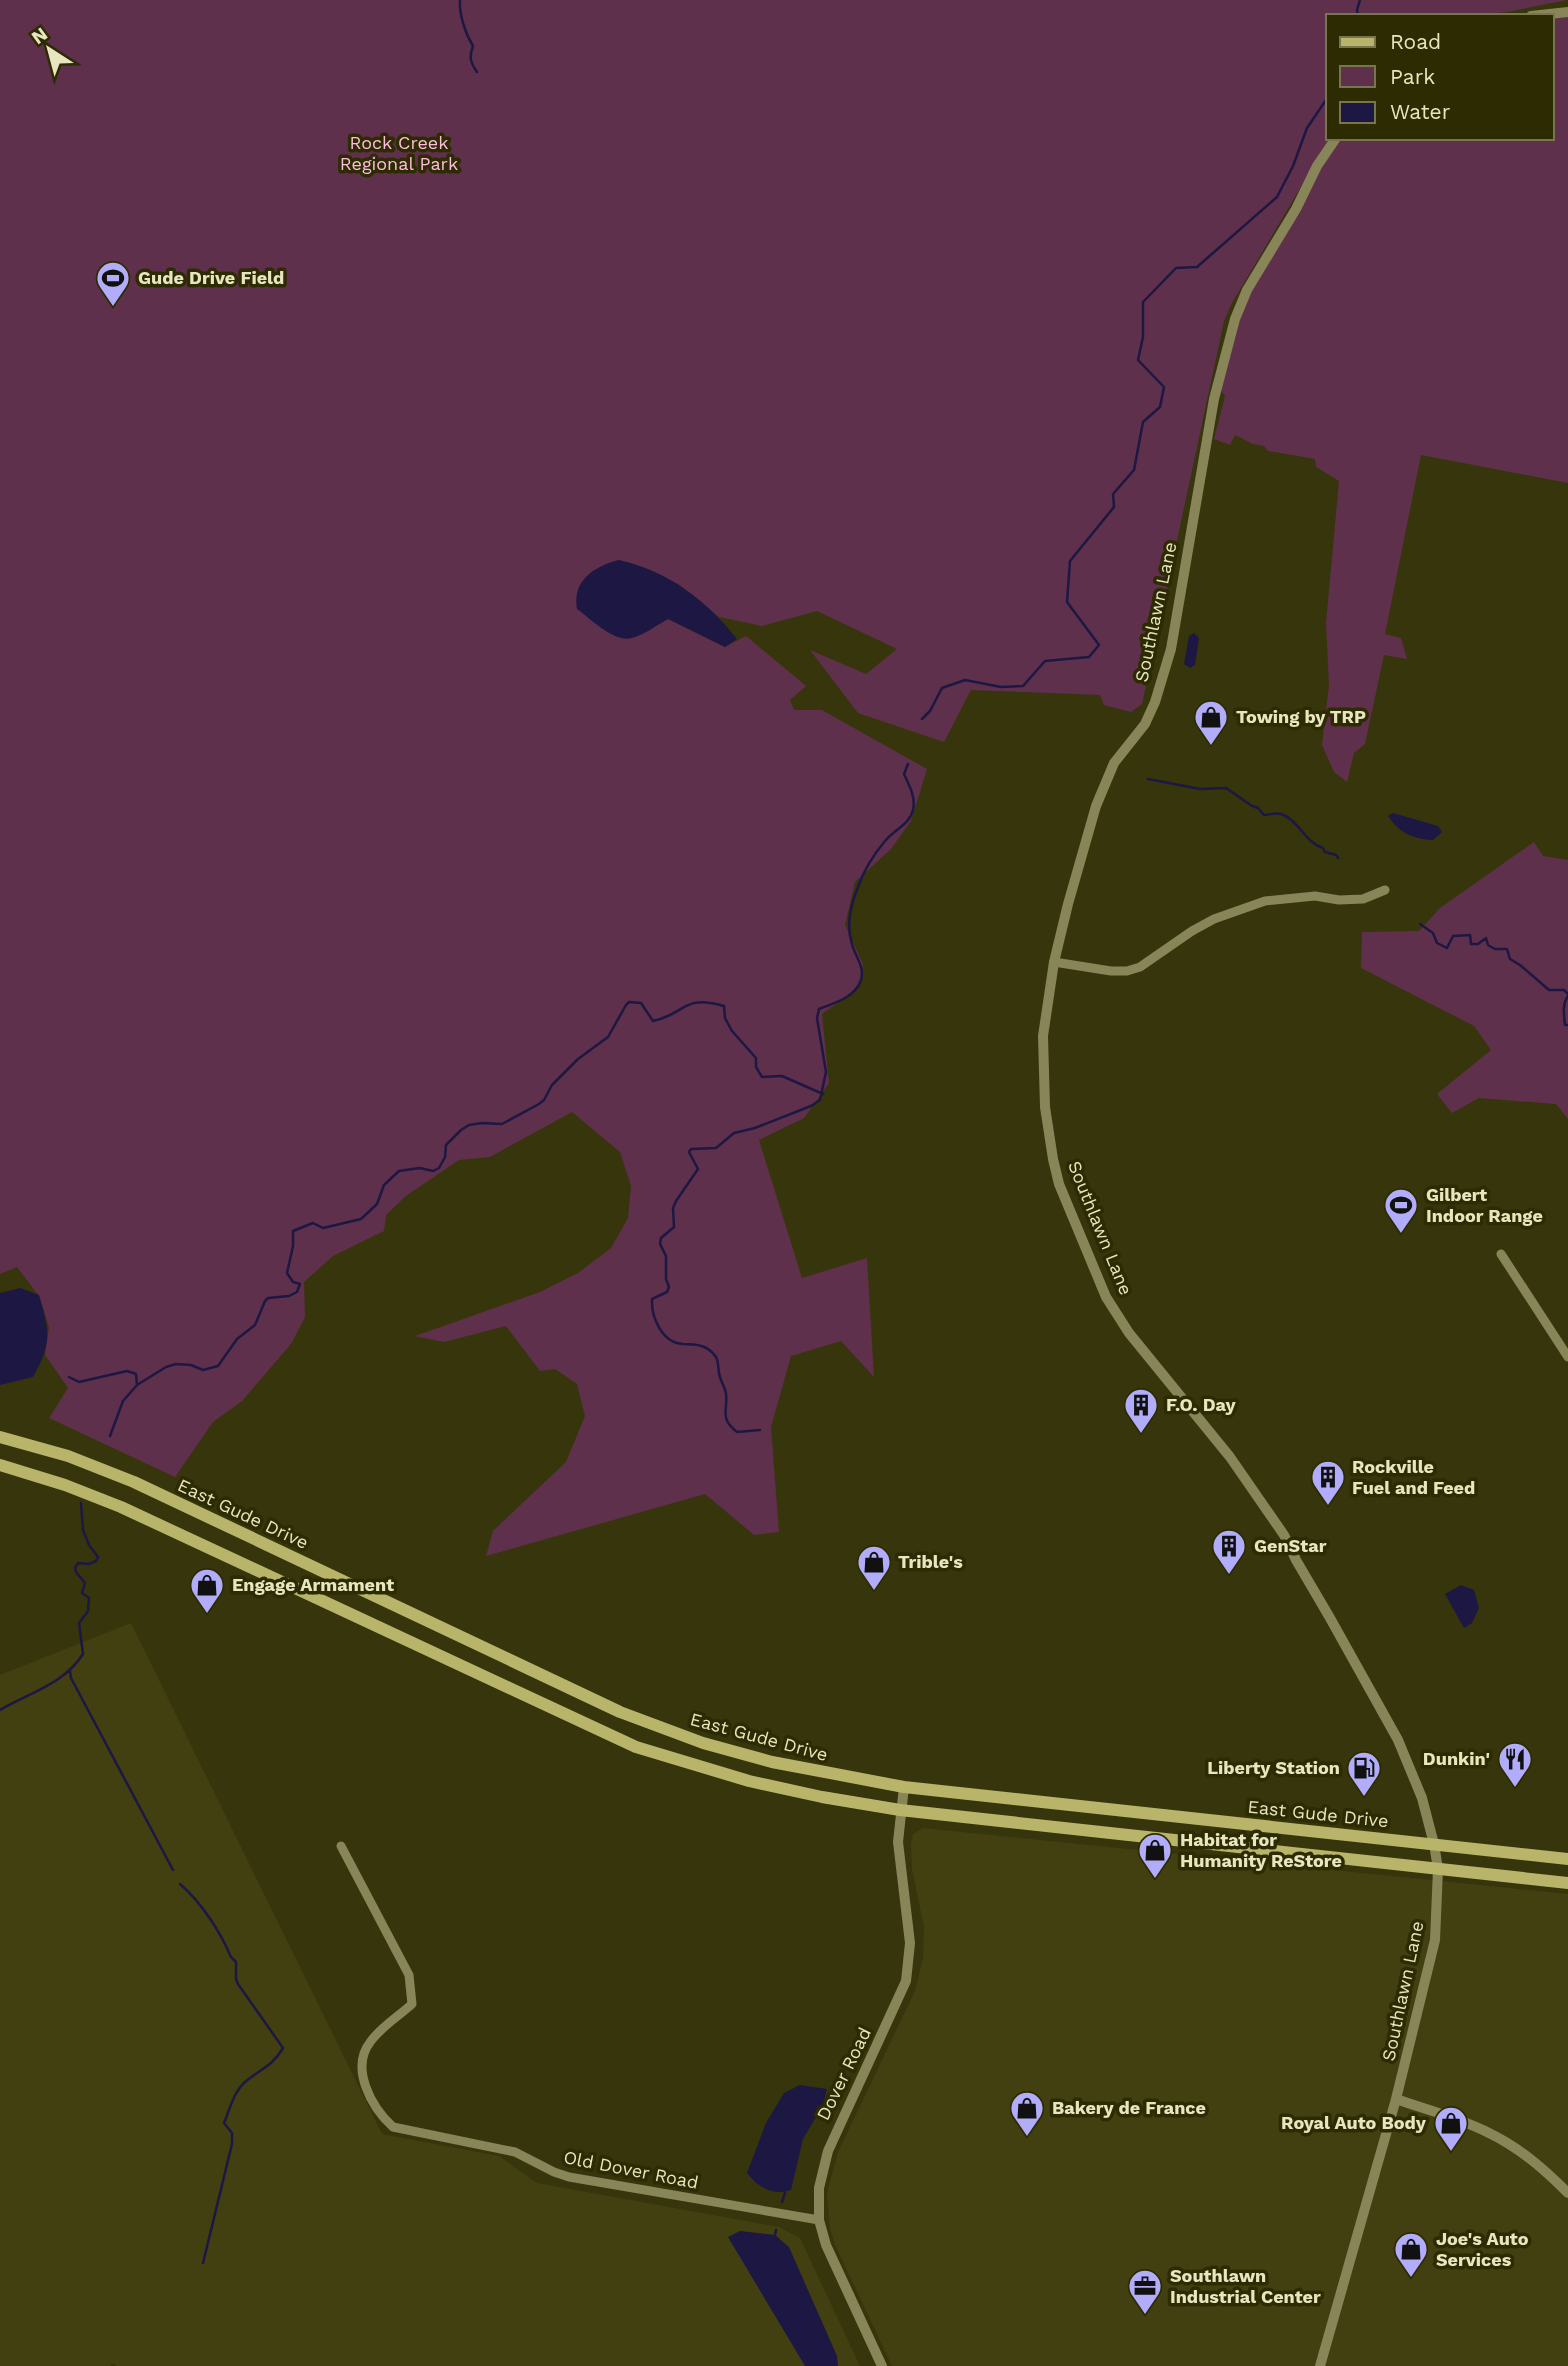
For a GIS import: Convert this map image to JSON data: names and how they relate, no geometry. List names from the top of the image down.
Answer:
{
  "streets": {
    "main road": ["East Gude Drive"],
    "street": ["Southlawn Lane", "Dover Road", "Old Dover Road"]
  },
  "crossings": [
    ["Southlawn Lane", "East Gude Drive"],
    ["East Gude Drive", "Dover Road"],
    ["Dover Road", "Old Dover Road"]
  ],
  "parks": ["Rock Creek Regional Park"],
  "places": {
    "sports": ["Gude Drive Field", "Gilbert Indoor Range"],
    "shop": [
      "Towing by TRP",
      "Trible's",
      "Engage Armament",
      "Habitat for Humanity ReStore",
      "Bakery de France",
      "Royal Auto Body",
      "Joe's Auto Services"
    ],
    "building": ["F.O. Day", "Rockville Fuel and Feed", "GenStar"],
    "restaurant": ["Dunkin'"],
    "fuel station": ["Liberty Station"],
    "office": ["Southlawn Industrial Center"]
  },
  "legend": ["Road", "Park", "Water"],
  "north": "top left"
}
